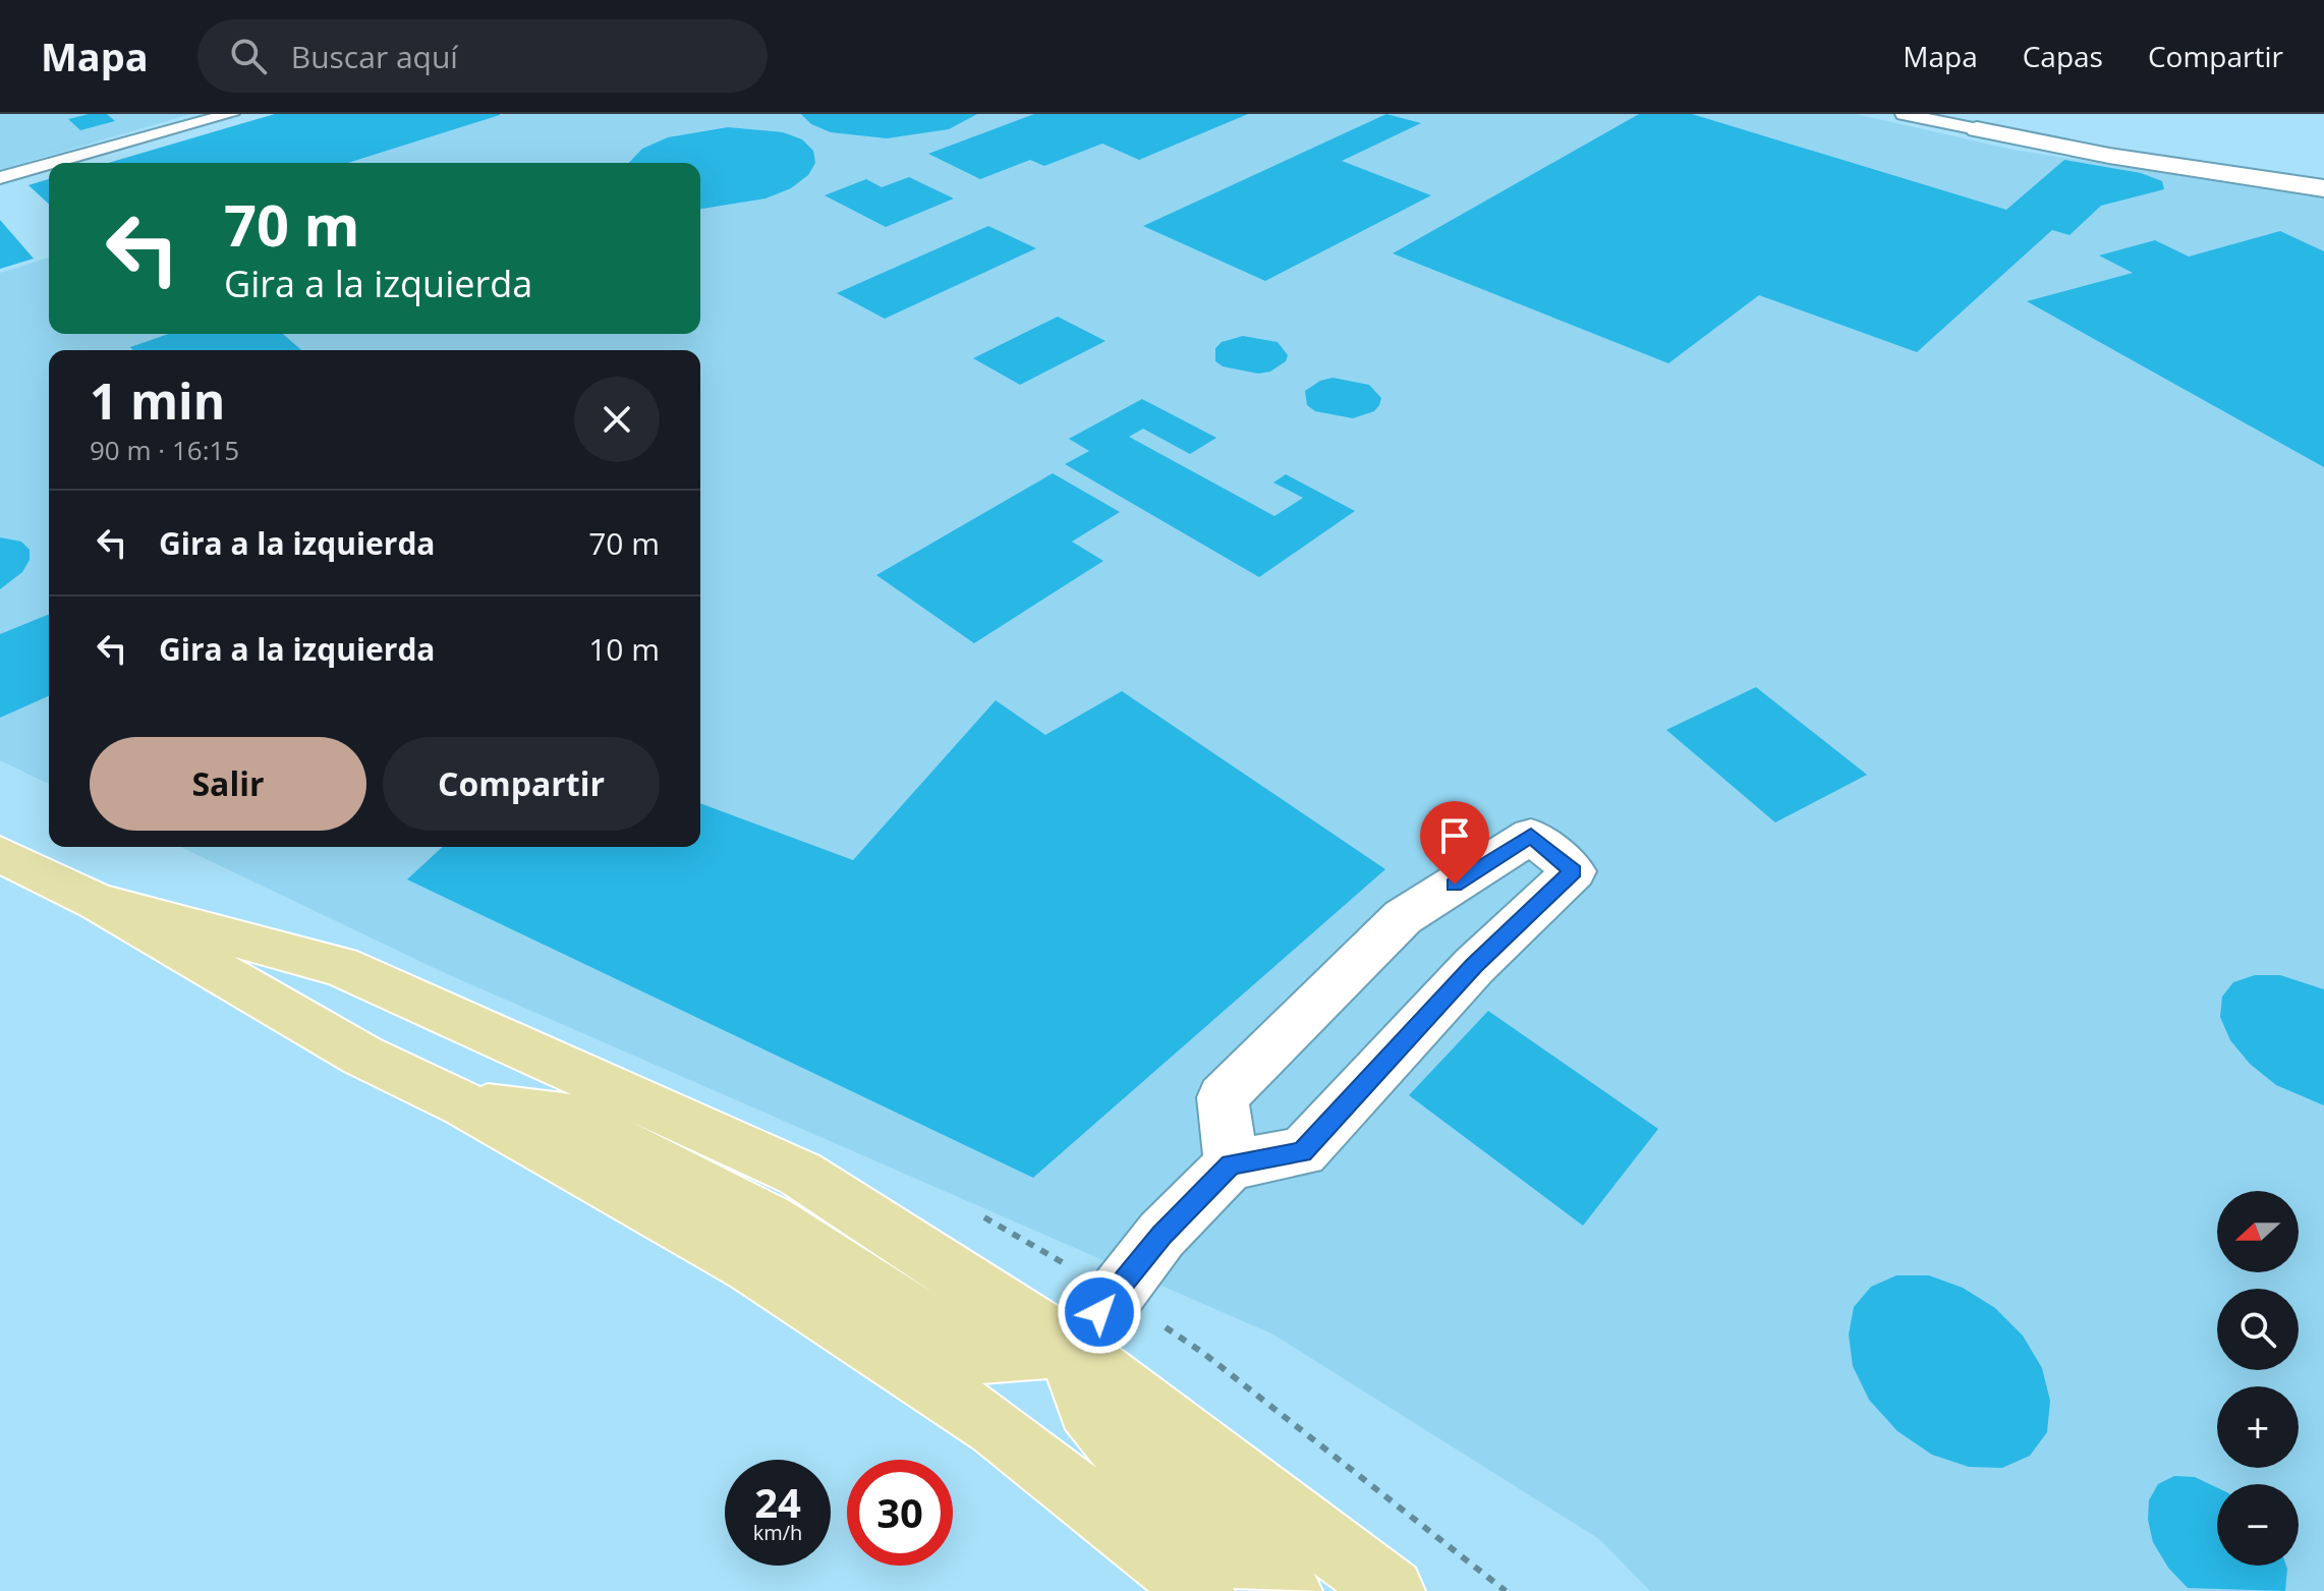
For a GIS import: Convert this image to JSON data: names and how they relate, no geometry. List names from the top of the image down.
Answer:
{
  "north": "left",
  "page": {
    "header": "Mapa",
    "search": "Buscar aquí",
    "nav": ["Mapa", "Capas", "Compartir"],
    "turn": ["70 m", "Gira a la izquierda"],
    "heading": ["1 min", "90 m · 16:15"],
    "list": [
      {
        "name": "Gira a la izquierda",
        "value": "70 m"
      },
      {
        "name": "Gira a la izquierda",
        "value": "10 m"
      }
    ],
    "buttons": ["Salir", "Compartir"],
    "map_buttons": ["+", "−"],
    "speed": "24 km/h",
    "limit": "30"
  }
}
